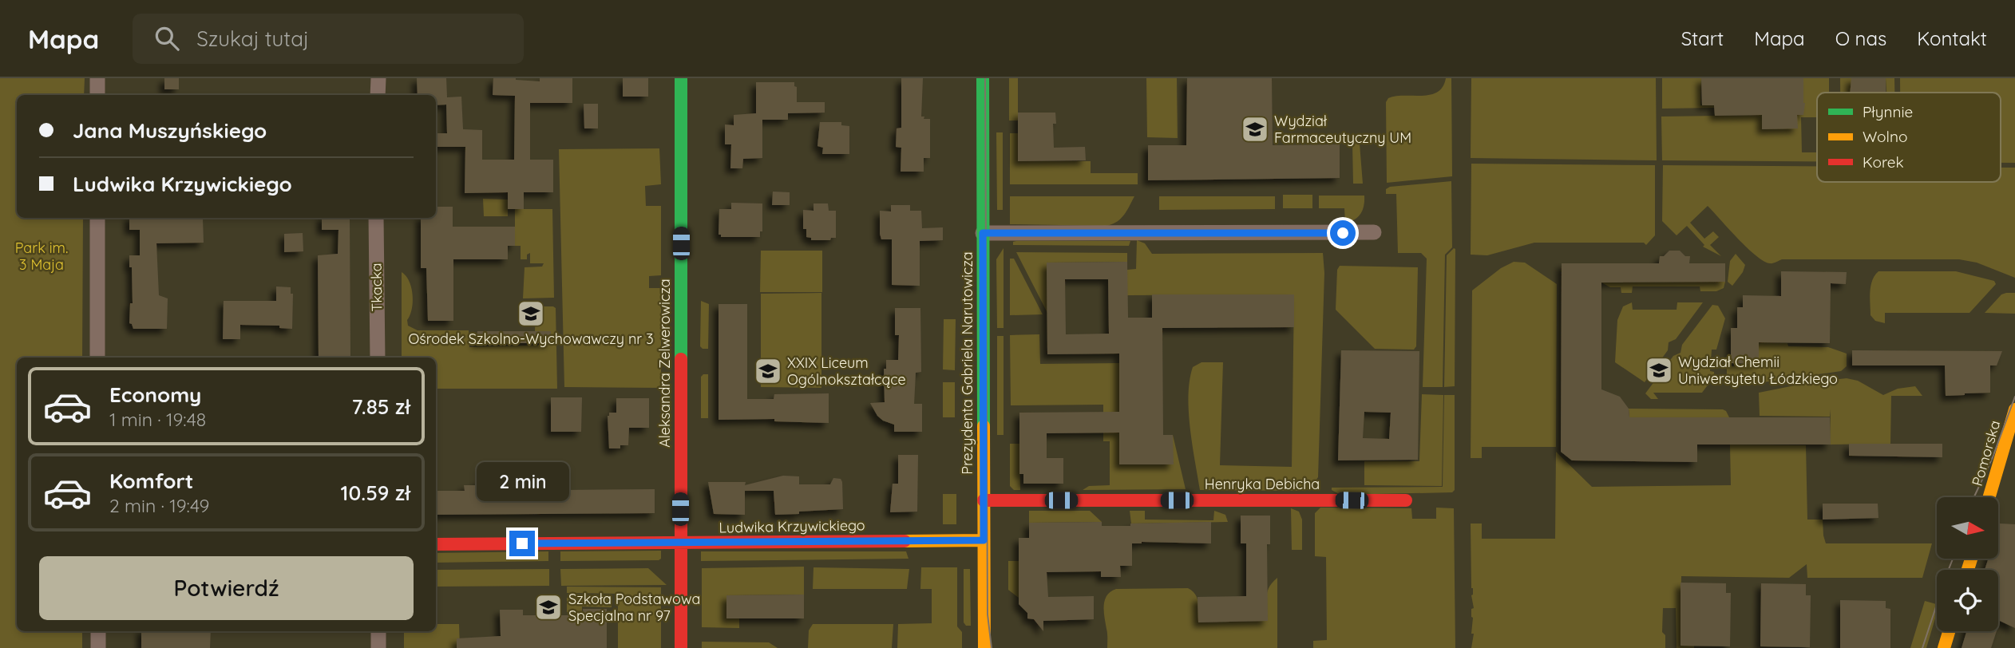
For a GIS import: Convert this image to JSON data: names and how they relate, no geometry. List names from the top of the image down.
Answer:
{
  "streets": {
    "street": [
      "Tkacka",
      "Aleksandra Zelwerowicza",
      "Prezydenta Gabriela Narutowicza",
      "Pomorska",
      "Henryka Debicha",
      "Ludwika Krzywickiego"
    ]
  },
  "crossings": [
    ["Aleksandra Zelwerowicza", "Ludwika Krzywickiego"],
    ["Prezydenta Gabriela Narutowicza", "Henryka Debicha"],
    ["Prezydenta Gabriela Narutowicza", "Ludwika Krzywickiego"]
  ],
  "parks": ["Park im. 3 Maja"],
  "places": {
    "school or university": [
      "Wydział Farmaceutyczny UM",
      "Ośrodek Szkolno-Wychowawczy nr 3",
      "Wydział Chemii Uniwersytetu Łódzkiego",
      "XXIX Liceum Ogólnokształcące",
      "Szkoła Podstawowa Specjalna nr 97"
    ]
  },
  "legend": ["Płynnie", "Wolno", "Korek"],
  "north": "right",
  "page": {
    "header": "Mapa",
    "search": "Szukaj tutaj",
    "nav": [
      "Start",
      "Mapa",
      "O nas",
      "Kontakt"
    ],
    "banner": ["Jana Muszyńskiego", "Ludwika Krzywickiego"],
    "list": [
      {
        "name": "Economy",
        "note": "1 min · 19:48",
        "value": "7.85 zł"
      },
      {
        "name": "Komfort",
        "note": "2 min · 19:49",
        "value": "10.59 zł"
      }
    ],
    "bubble": "2 min",
    "buttons": "Potwierdź"
  }
}
